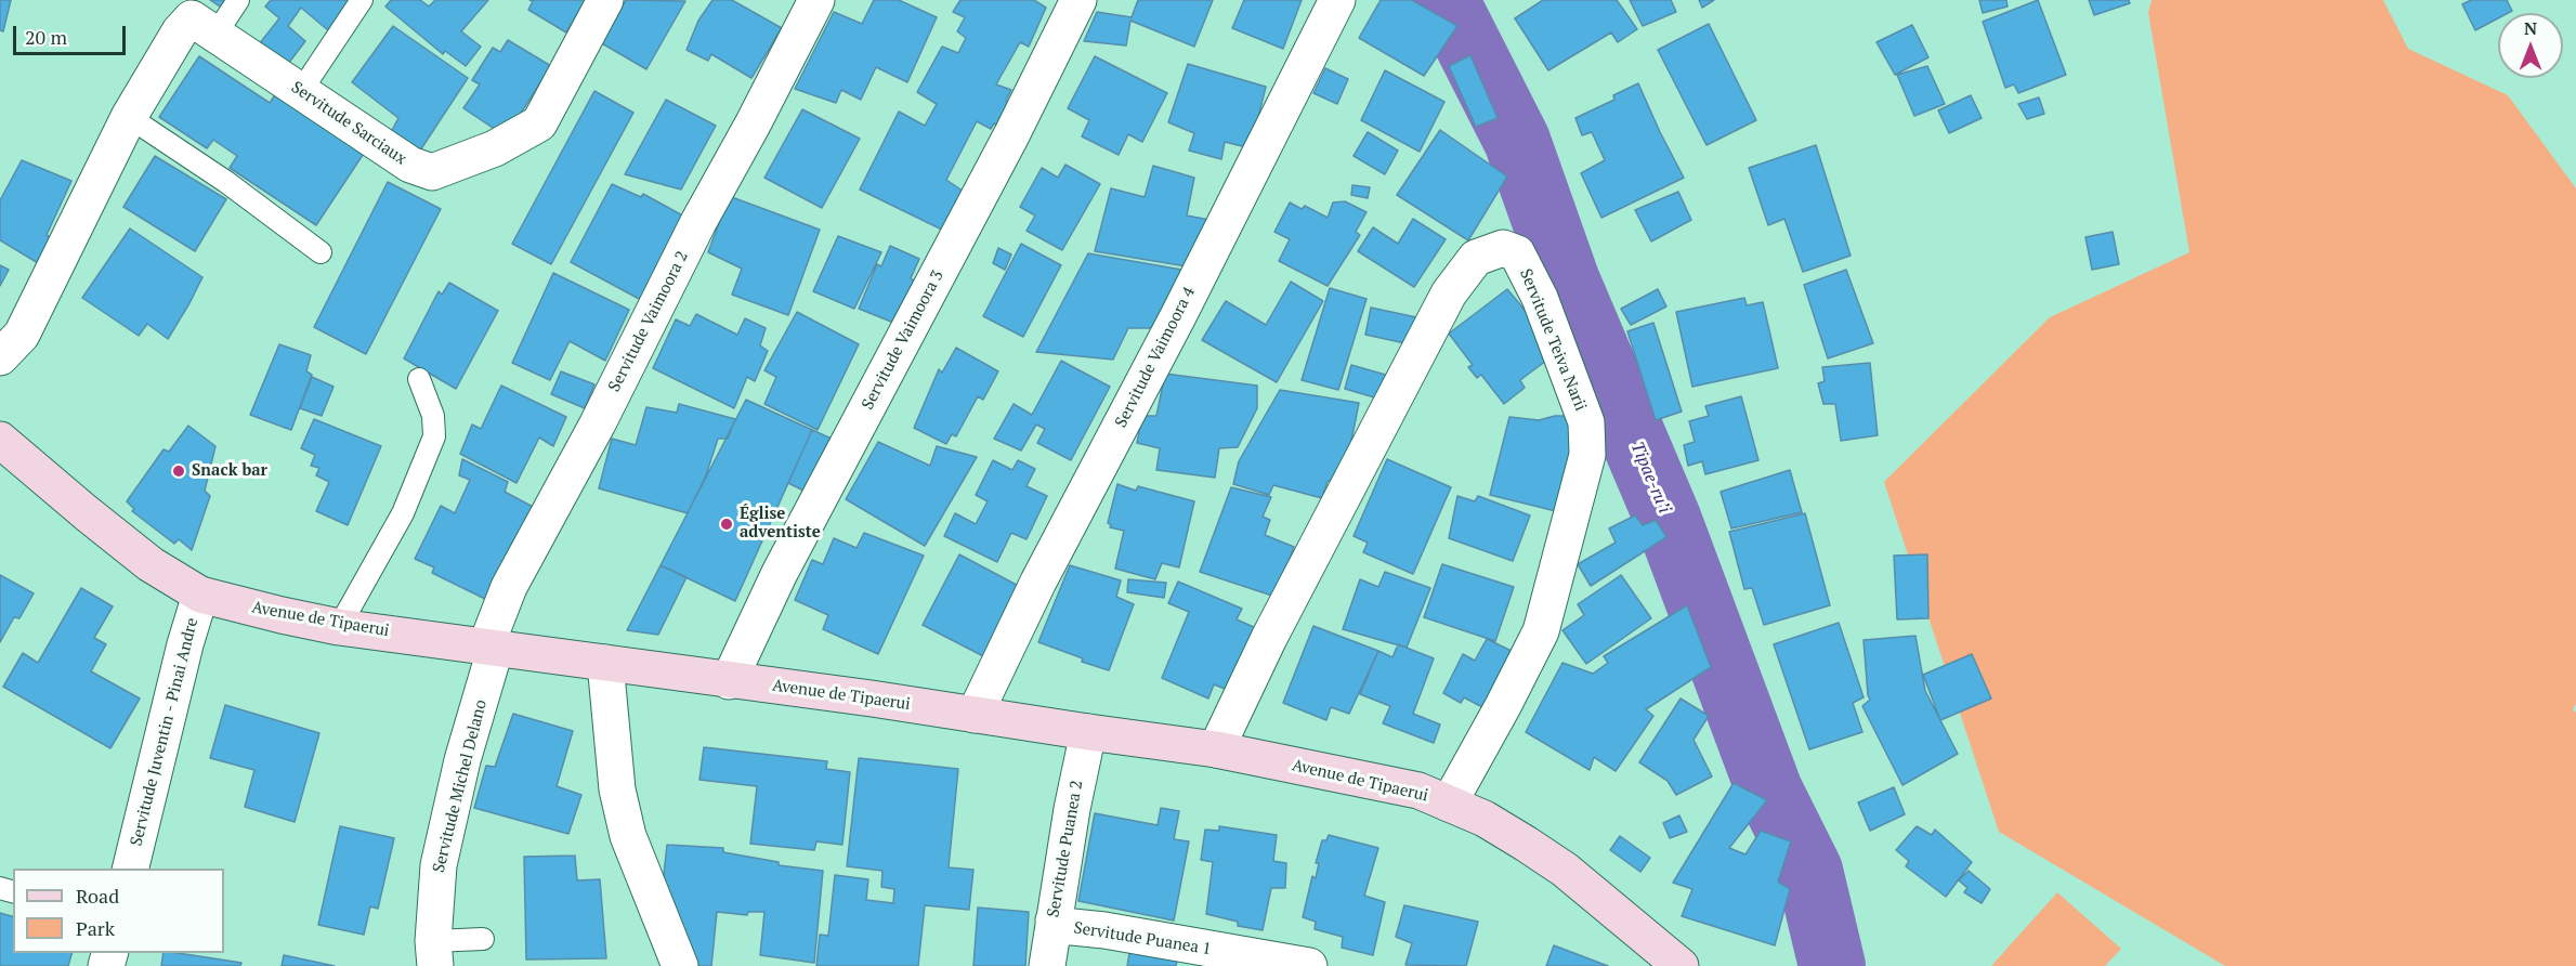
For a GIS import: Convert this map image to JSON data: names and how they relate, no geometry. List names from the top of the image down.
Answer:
{
  "streets": {
    "main road": ["Avenue de Tipaerui"],
    "street": [
      "Servitude Sarciaux",
      "Servitude Vaimoora 2",
      "Servitude Vaimoora 3",
      "Servitude Teiva Narii",
      "Servitude Vaimoora 4",
      "Servitude Juventin - Pinai Andre",
      "Servitude Michel Delano",
      "Servitude Puanea 2",
      "Servitude Puanea 1"
    ]
  },
  "crossings": [
    ["Servitude Vaimoora 2", "Avenue de Tipaerui"],
    ["Servitude Vaimoora 2", "Servitude Michel Delano"],
    ["Servitude Vaimoora 3", "Avenue de Tipaerui"],
    ["Servitude Teiva Narii", "Avenue de Tipaerui"],
    ["Servitude Vaimoora 4", "Avenue de Tipaerui"],
    ["Avenue de Tipaerui", "Servitude Juventin - Pinai Andre"],
    ["Avenue de Tipaerui", "Servitude Michel Delano"],
    ["Avenue de Tipaerui", "Servitude Puanea 2"],
    ["Servitude Puanea 2", "Servitude Puanea 1"]
  ],
  "water": ["Tipae-ru’i"],
  "places": ["Snack bar", "Église adventiste"],
  "legend": ["Road", "Park"],
  "scale_bar": "20 m",
  "north": "top"
}
